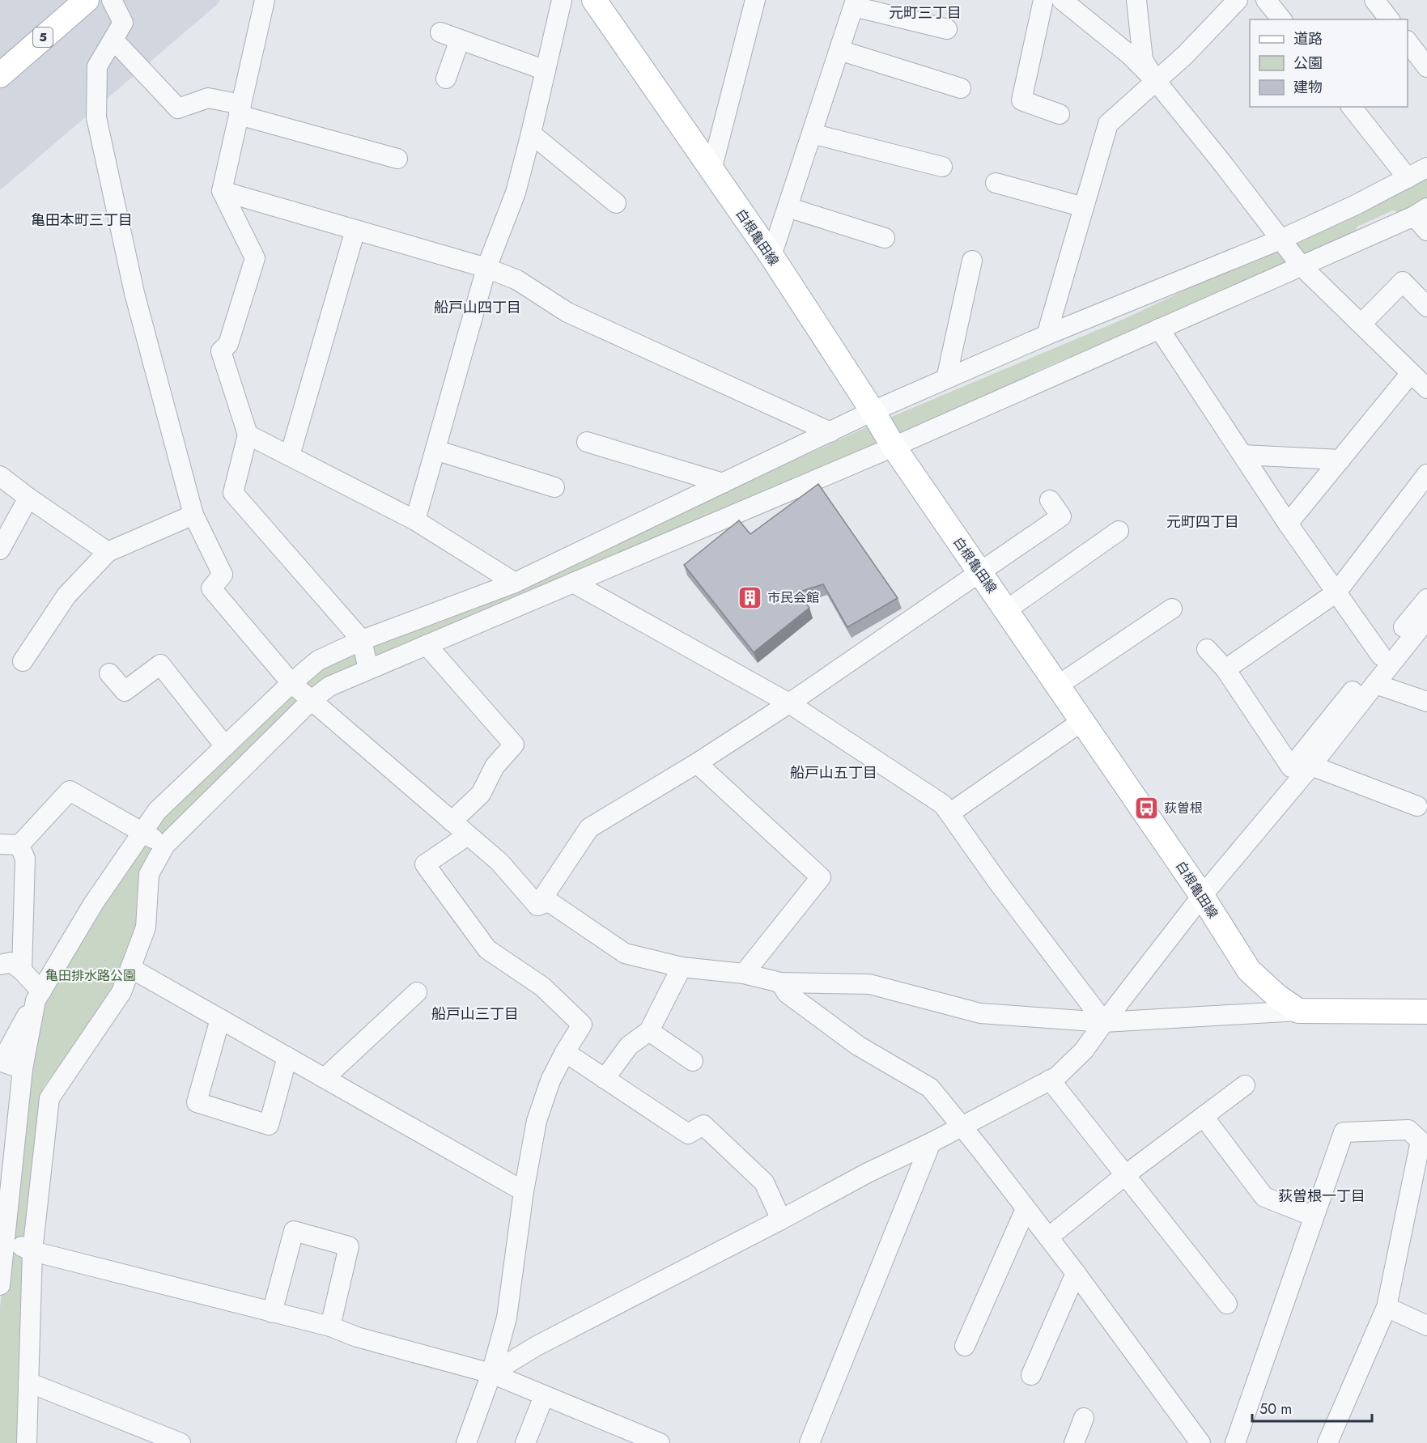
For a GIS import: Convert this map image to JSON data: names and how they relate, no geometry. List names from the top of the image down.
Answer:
{
  "streets": {
    "main road": ["5", "白根亀田線"]
  },
  "districts": [
    "元町三丁目",
    "亀田本町三丁目",
    "船戸山四丁目",
    "元町四丁目",
    "船戸山五丁目",
    "船戸山三丁目",
    "荻曽根一丁目"
  ],
  "parks": ["亀田排水路公園"],
  "places": {
    "building": ["市民会館"],
    "bus stop": ["荻曽根"]
  },
  "legend": ["道路", "公園", "建物"],
  "scale_bar": "50 m"
}
